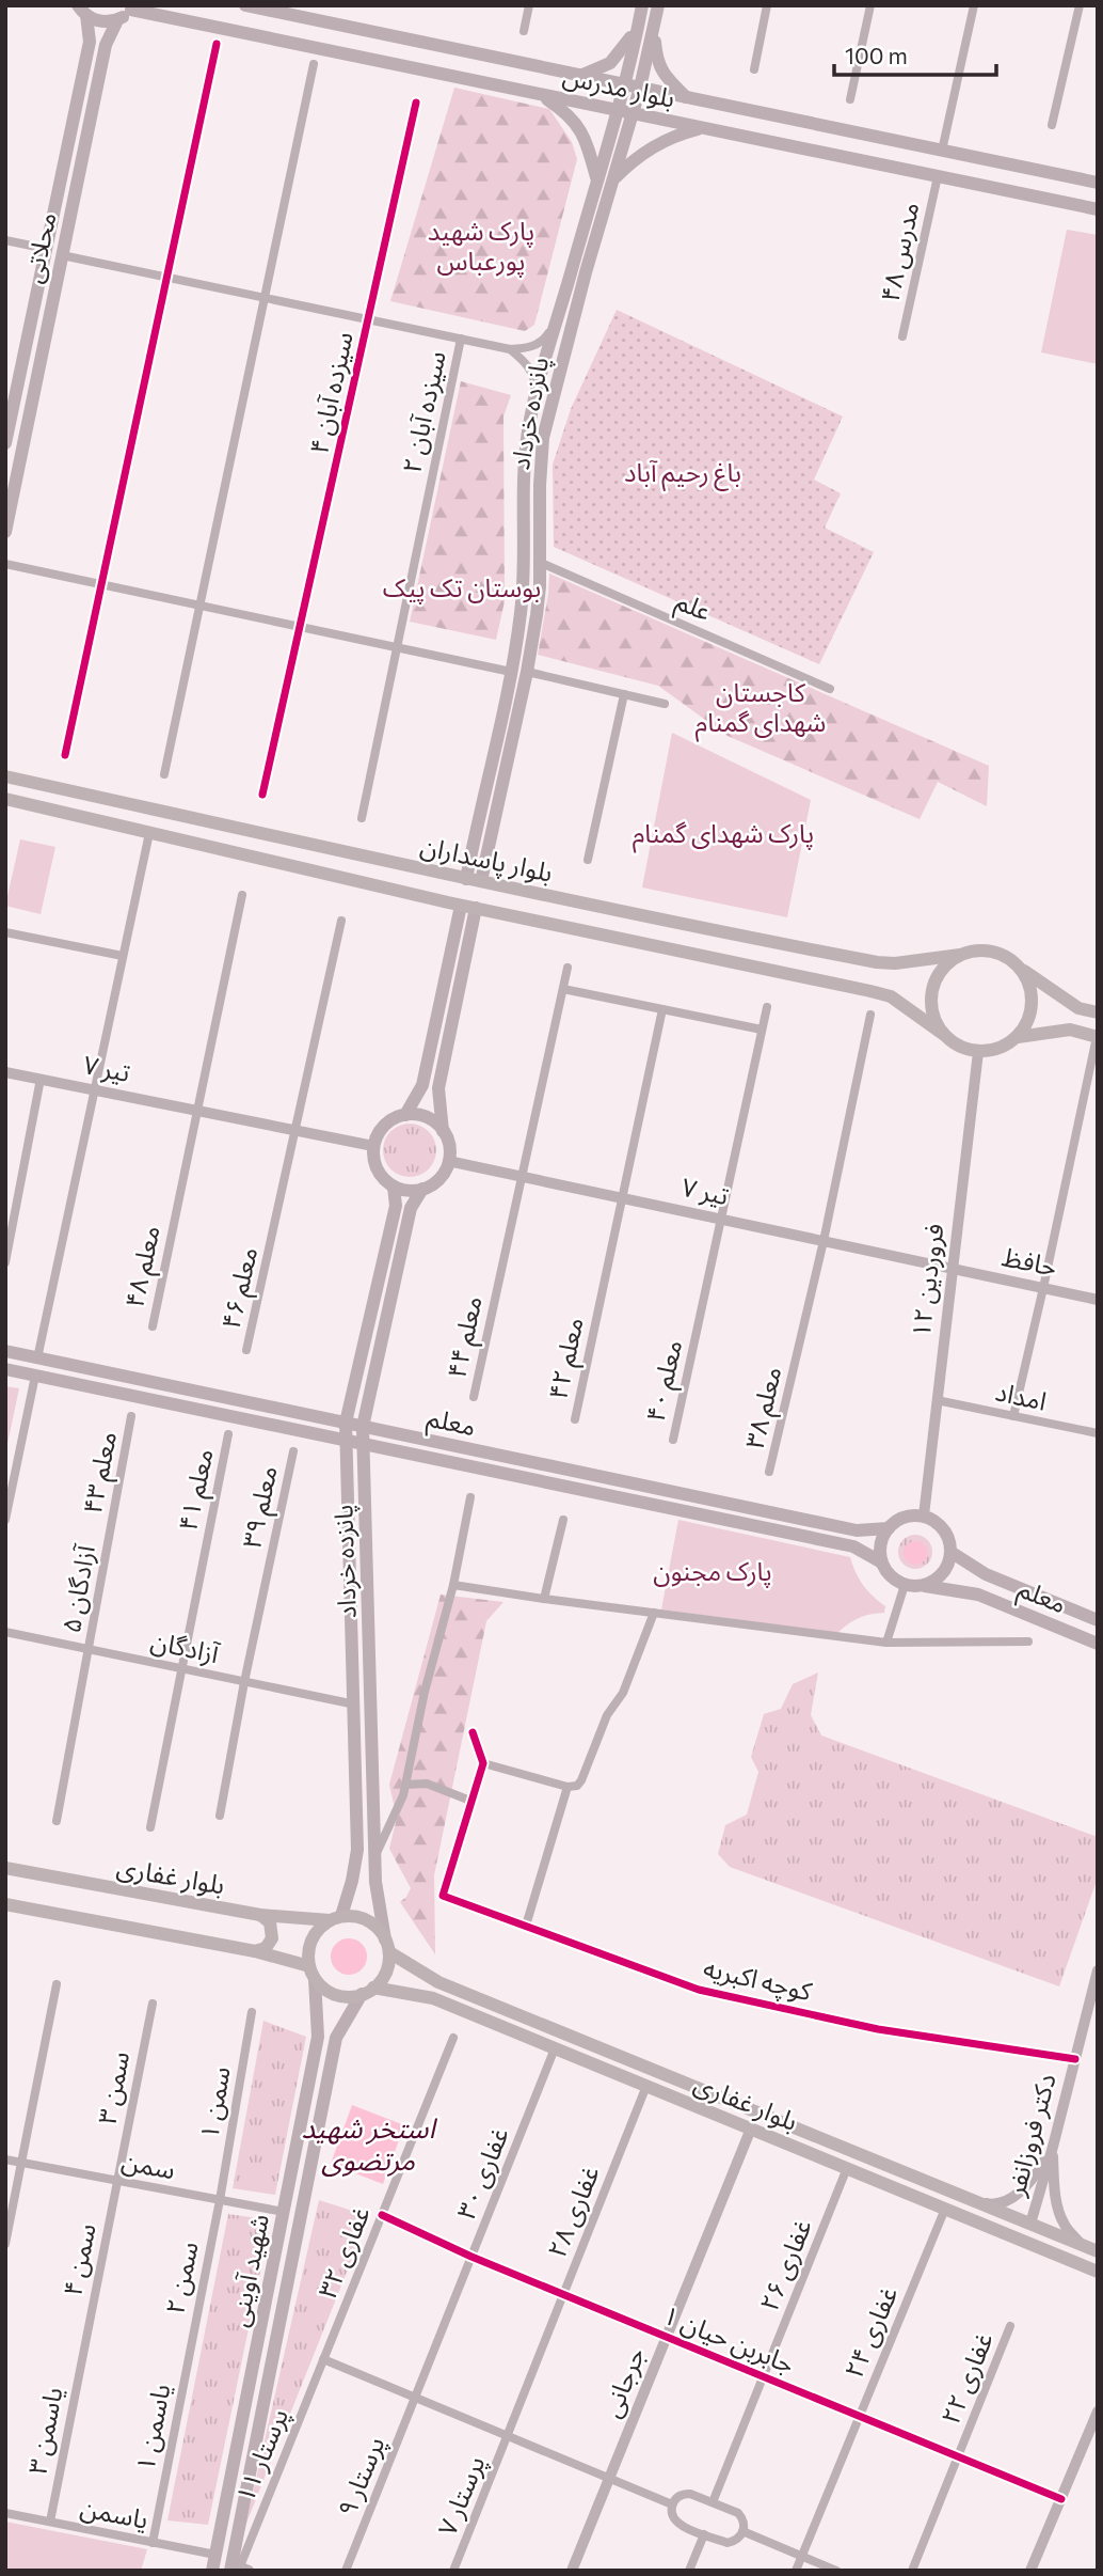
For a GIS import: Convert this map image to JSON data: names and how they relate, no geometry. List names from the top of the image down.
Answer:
{
  "streets": {
    "main road": [
      "بلوار مدرس",
      "محلاتی",
      "پانزده خرداد",
      "بلوار پاسداران",
      "معلم",
      "بلوار غفاری",
      "شهید آوینی"
    ],
    "street": [
      "مدرس ۴۸",
      "سیزده آبان ۴",
      "سیزده آبان ۲",
      "علم",
      "۷ تیر",
      "حافظ",
      "معلم ۴۸",
      "۱۲ فروردین",
      "معلم ۴۶",
      "معلم ۴۴",
      "معلم ۴۲",
      "معلم ۴۰",
      "امداد",
      "معلم ۳۸",
      "معلم ۴۳",
      "معلم ۴۱",
      "معلم ۳۹",
      "آزادگان ۵",
      "آزادگان",
      "کوچه اکبریه",
      "سمن ۳",
      "سمن ۱",
      "دکتر فروزانفر",
      "سمن",
      "غفاری ۳۰",
      "غفاری ۲۸",
      "غفاری ۳۲",
      "سمن ۴",
      "غفاری ۲۶",
      "سمن ۲",
      "غفاری ۲۴",
      "جابربن حیان ۱",
      "غفاری ۲۲",
      "جرجانی",
      "یاسمن ۱",
      "یاسمن ۳",
      "پرستار ۱۱",
      "پرستار ۹",
      "پرستار ۷",
      "یاسمن"
    ]
  },
  "crossings": [
    ["بلوار مدرس", "مدرس ۴۸"],
    ["بلوار مدرس", "پانزده خرداد"],
    ["پانزده خرداد", "علم"],
    ["پانزده خرداد", "بلوار پاسداران"],
    ["پانزده خرداد", "۷ تیر"],
    ["پانزده خرداد", "معلم"],
    ["پانزده خرداد", "آزادگان"],
    ["پانزده خرداد", "بلوار غفاری"],
    ["پانزده خرداد", "شهید آوینی"],
    ["بلوار پاسداران", "۱۲ فروردین"],
    ["۷ تیر", "حافظ"],
    ["۷ تیر", "معلم ۴۸"],
    ["۷ تیر", "۱۲ فروردین"],
    ["۷ تیر", "معلم ۴۶"],
    ["۷ تیر", "معلم ۴۴"],
    ["۷ تیر", "معلم ۴۲"],
    ["۷ تیر", "معلم ۴۰"],
    ["۷ تیر", "معلم ۳۸"],
    ["حافظ", "۱۲ فروردین"],
    ["۱۲ فروردین", "امداد"],
    ["۱۲ فروردین", "معلم"],
    ["معلم ۴۳", "آزادگان ۵"],
    ["معلم ۴۱", "آزادگان"],
    ["معلم ۳۹", "آزادگان"],
    ["آزادگان ۵", "آزادگان"],
    ["بلوار غفاری", "دکتر فروزانفر"],
    ["بلوار غفاری", "غفاری ۳۰"],
    ["بلوار غفاری", "غفاری ۲۸"],
    ["بلوار غفاری", "غفاری ۲۶"],
    ["بلوار غفاری", "شهید آوینی"],
    ["بلوار غفاری", "غفاری ۲۴"],
    ["بلوار غفاری", "جرجانی"],
    ["کوچه اکبریه", "دکتر فروزانفر"],
    ["سمن ۳", "سمن"],
    ["سمن ۳", "سمن ۴"],
    ["سمن ۱", "سمن"],
    ["سمن ۱", "سمن ۲"],
    ["سمن", "سمن ۴"],
    ["سمن", "شهید آوینی"],
    ["سمن", "سمن ۲"],
    ["غفاری ۳۰", "جابربن حیان ۱"],
    ["غفاری ۳۰", "پرستار ۹"],
    ["غفاری ۲۸", "جابربن حیان ۱"],
    ["غفاری ۲۸", "پرستار ۷"],
    ["غفاری ۳۲", "جابربن حیان ۱"],
    ["غفاری ۳۲", "پرستار ۱۱"],
    ["سمن ۴", "یاسمن ۳"],
    ["غفاری ۲۶", "جابربن حیان ۱"],
    ["شهید آوینی", "پرستار ۱۱"],
    ["شهید آوینی", "یاسمن"],
    ["سمن ۲", "یاسمن ۱"],
    ["غفاری ۲۴", "جابربن حیان ۱"],
    ["جابربن حیان ۱", "غفاری ۲۲"],
    ["جابربن حیان ۱", "جرجانی"],
    ["یاسمن ۱", "یاسمن"],
    ["یاسمن ۳", "یاسمن"]
  ],
  "water": ["استخر شهید مرتضوی"],
  "parks": [
    "پارک شهید پورعباس",
    "باغ رحیم آباد",
    "بوستان تک پیک",
    "کاجستان شهدای گمنام",
    "پارک شهدای گمنام",
    "پارک مجنون"
  ],
  "scale_bar": "100 m"
}
